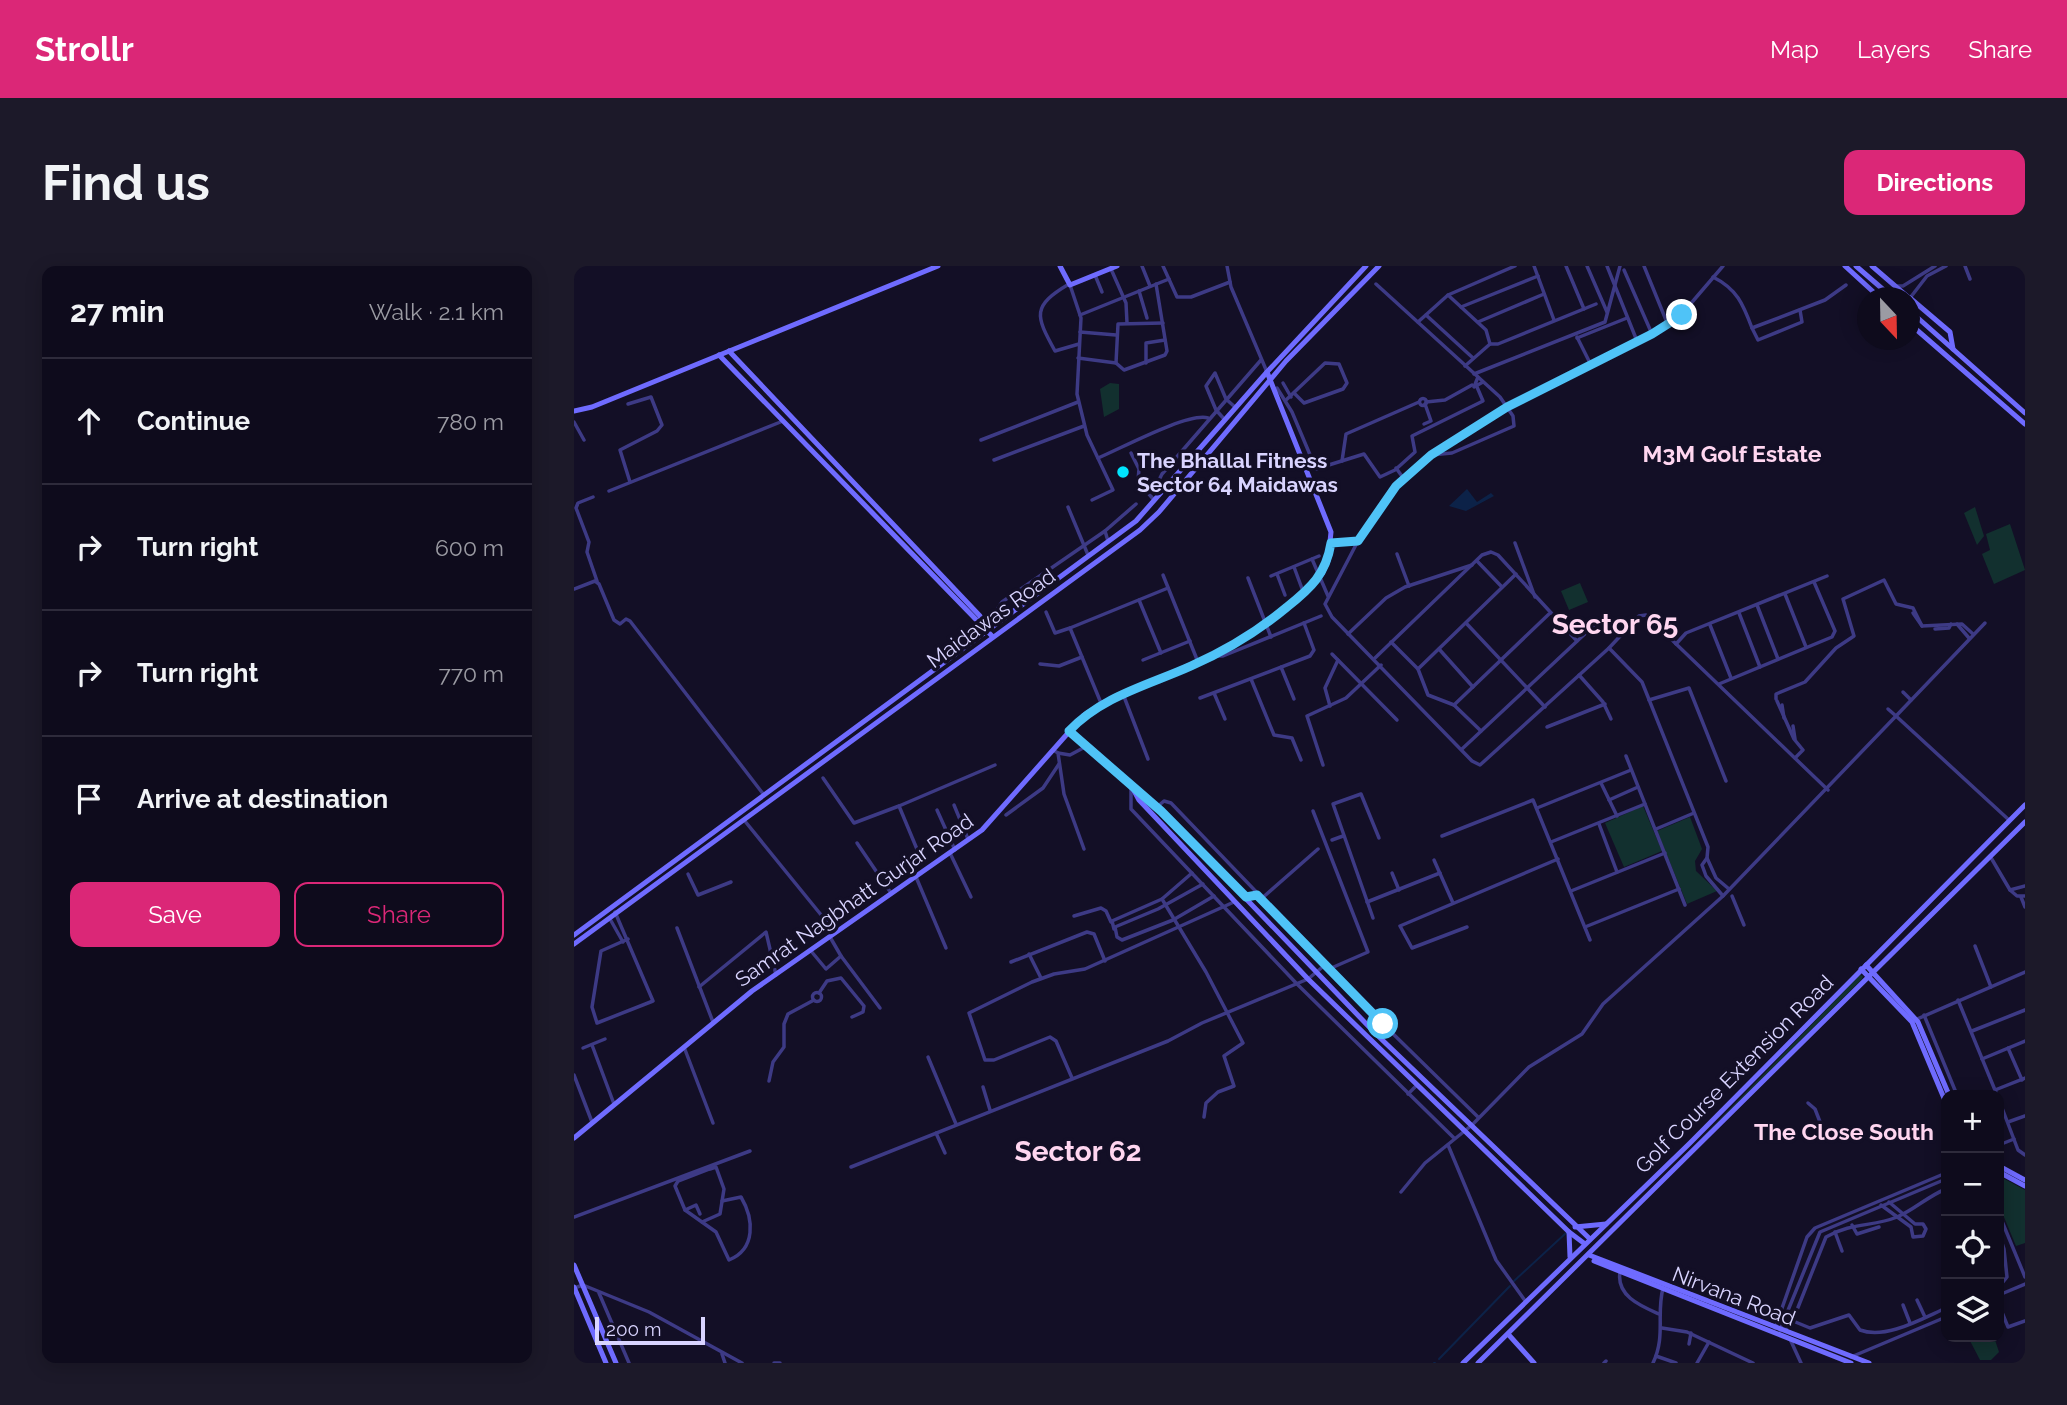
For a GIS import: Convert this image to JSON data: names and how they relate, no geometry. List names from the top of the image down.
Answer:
{
  "streets": {
    "street": [
      "Maidawas Road",
      "Samrat Nagbhatt Gurjar Road",
      "Golf Course Extension Road",
      "Nirvana Road"
    ]
  },
  "crossings": [
    ["Golf Course Extension Road", "Nirvana Road"]
  ],
  "districts": [
    "M3M Golf Estate",
    "Sector 65",
    "The Close South",
    "Sector 62"
  ],
  "places": ["The Bhallal Fitness Sector 64 Maidawas"],
  "scale_bar": "200 m",
  "north": "bottom",
  "page": {
    "header": "Strollr",
    "nav": ["Map", "Layers", "Share"],
    "buttons": [
      "Directions",
      ["Save", "Share"]
    ],
    "title": "Find us",
    "heading": ["27 min", "Walk · 2.1 km"],
    "list": [
      ["Continue", "780 m"],
      ["Turn right", "600 m"],
      ["Turn right", "770 m"],
      "Arrive at destination"
    ],
    "map_buttons": ["+", "−"],
    "scale": "200 m"
  }
}
